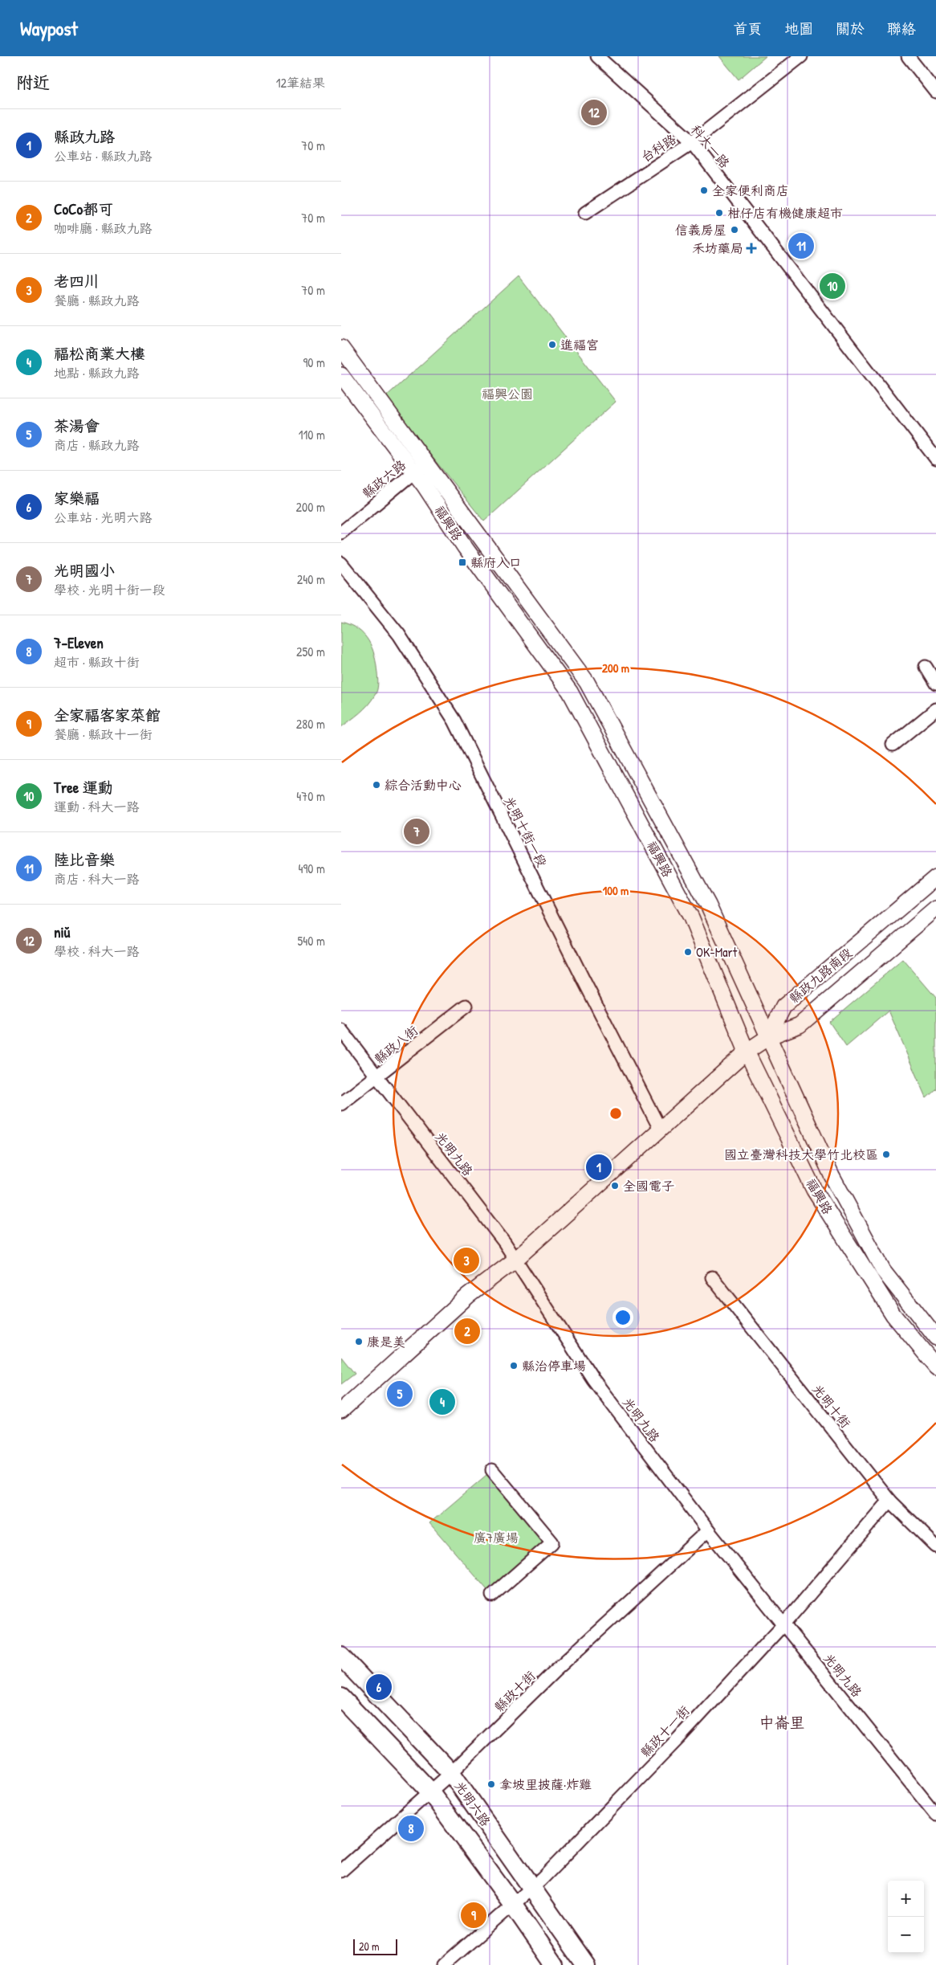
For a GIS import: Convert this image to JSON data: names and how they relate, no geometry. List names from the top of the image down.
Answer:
{
  "streets": {
    "main road": ["光明六路"],
    "street": [
      "科大一路",
      "台科路",
      "縣政六路",
      "福興路",
      "光明十街一段",
      "縣政九路南段",
      "縣政八街",
      "光明九路",
      "光明十街",
      "縣政十街",
      "縣政十一街"
    ]
  },
  "crossings": [
    ["科大一路", "台科路"],
    ["縣政六路", "福興路"],
    ["福興路", "縣政九路南段"],
    ["縣政八街", "光明九路"],
    ["光明九路", "縣政十街"],
    ["光明九路", "縣政十一街"],
    ["光明十街", "縣政十一街"],
    ["縣政十街", "光明六路"],
    ["縣政十一街", "光明六路"]
  ],
  "districts": ["中崙里"],
  "parks": ["福興公園", "廣7廣場"],
  "places": {
    "other": [
      "全家便利商店",
      "柑仔店有機健康超市",
      "信義房屋",
      "進福宮",
      "綜合活動中心",
      "OK-Mart",
      "國立臺灣科技大學竹北校區",
      "全國電子",
      "康是美",
      "縣治停車場",
      "拿坡里披薩·炸雞"
    ],
    "health": ["禾坊藥局"],
    "transit": ["縣府入口"]
  },
  "scale_bar": "20 m",
  "page": {
    "header": "Waypost",
    "nav": [
      "首頁",
      "地圖",
      "關於",
      "聯絡"
    ],
    "heading": ["附近", "12筆結果"],
    "pins": [
      "12",
      "11",
      "10",
      "7",
      "1",
      "3",
      "2",
      "5",
      "4",
      "6",
      "8",
      "9"
    ],
    "list": [
      {
        "mark": "1",
        "name": "縣政九路",
        "note": "公車站 · 縣政九路",
        "value": "70 m"
      },
      {
        "mark": "2",
        "name": "CoCo都可",
        "note": "咖啡廳 · 縣政九路",
        "value": "70 m"
      },
      {
        "mark": "3",
        "name": "老四川",
        "note": "餐廳 · 縣政九路",
        "value": "70 m"
      },
      {
        "mark": "4",
        "name": "福松商業大樓",
        "note": "地點 · 縣政九路",
        "value": "90 m"
      },
      {
        "mark": "5",
        "name": "茶湯會",
        "note": "商店 · 縣政九路",
        "value": "110 m"
      },
      {
        "mark": "6",
        "name": "家樂福",
        "note": "公車站 · 光明六路",
        "value": "200 m"
      },
      {
        "mark": "7",
        "name": "光明國小",
        "note": "學校 · 光明十街一段",
        "value": "240 m"
      },
      {
        "mark": "8",
        "name": "7-Eleven",
        "note": "超市 · 縣政十街",
        "value": "250 m"
      },
      {
        "mark": "9",
        "name": "全家福客家菜館",
        "note": "餐廳 · 縣政十一街",
        "value": "280 m"
      },
      {
        "mark": "10",
        "name": "Tree 運動",
        "note": "運動 · 科大一路",
        "value": "470 m"
      },
      {
        "mark": "11",
        "name": "陸比音樂",
        "note": "商店 · 科大一路",
        "value": "490 m"
      },
      {
        "mark": "12",
        "name": "niǔ",
        "note": "學校 · 科大一路",
        "value": "540 m"
      }
    ],
    "map_buttons": ["+", "−"],
    "scale": "20 m"
  },
  "rings": ["200 m", "100 m"]
}
